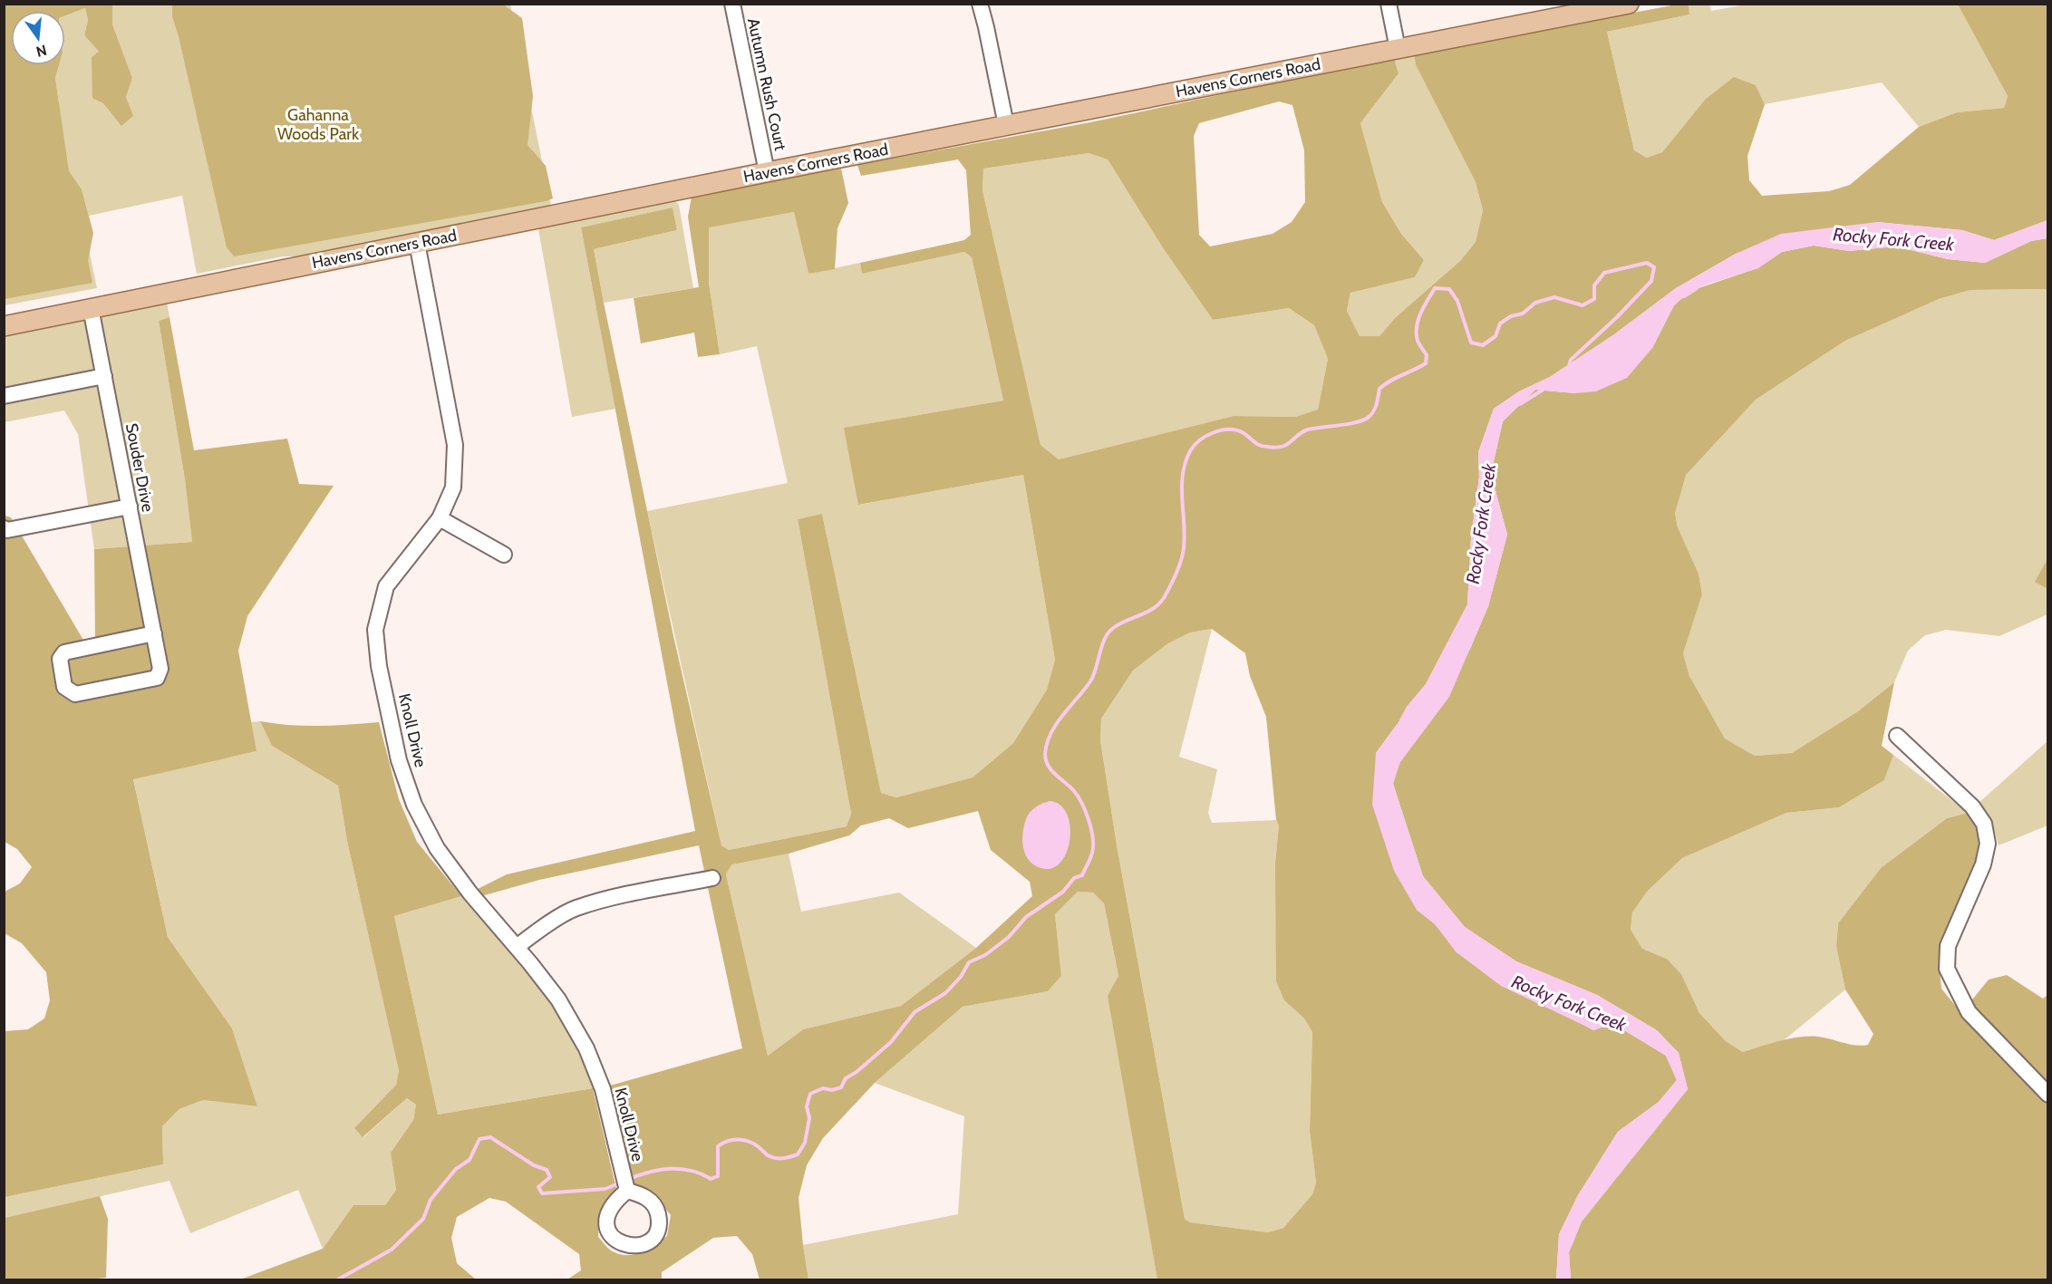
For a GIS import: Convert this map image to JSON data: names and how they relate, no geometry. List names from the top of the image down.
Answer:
{
  "streets": {
    "main road": ["Havens Corners Road"],
    "street": ["Autumn Rush Court", "Souder Drive", "Knoll Drive"]
  },
  "crossings": [
    ["Havens Corners Road", "Autumn Rush Court"],
    ["Havens Corners Road", "Souder Drive"],
    ["Havens Corners Road", "Knoll Drive"]
  ],
  "water": ["Rocky Fork Creek"],
  "parks": ["Gahanna Woods Park"],
  "north": "bottom"
}
